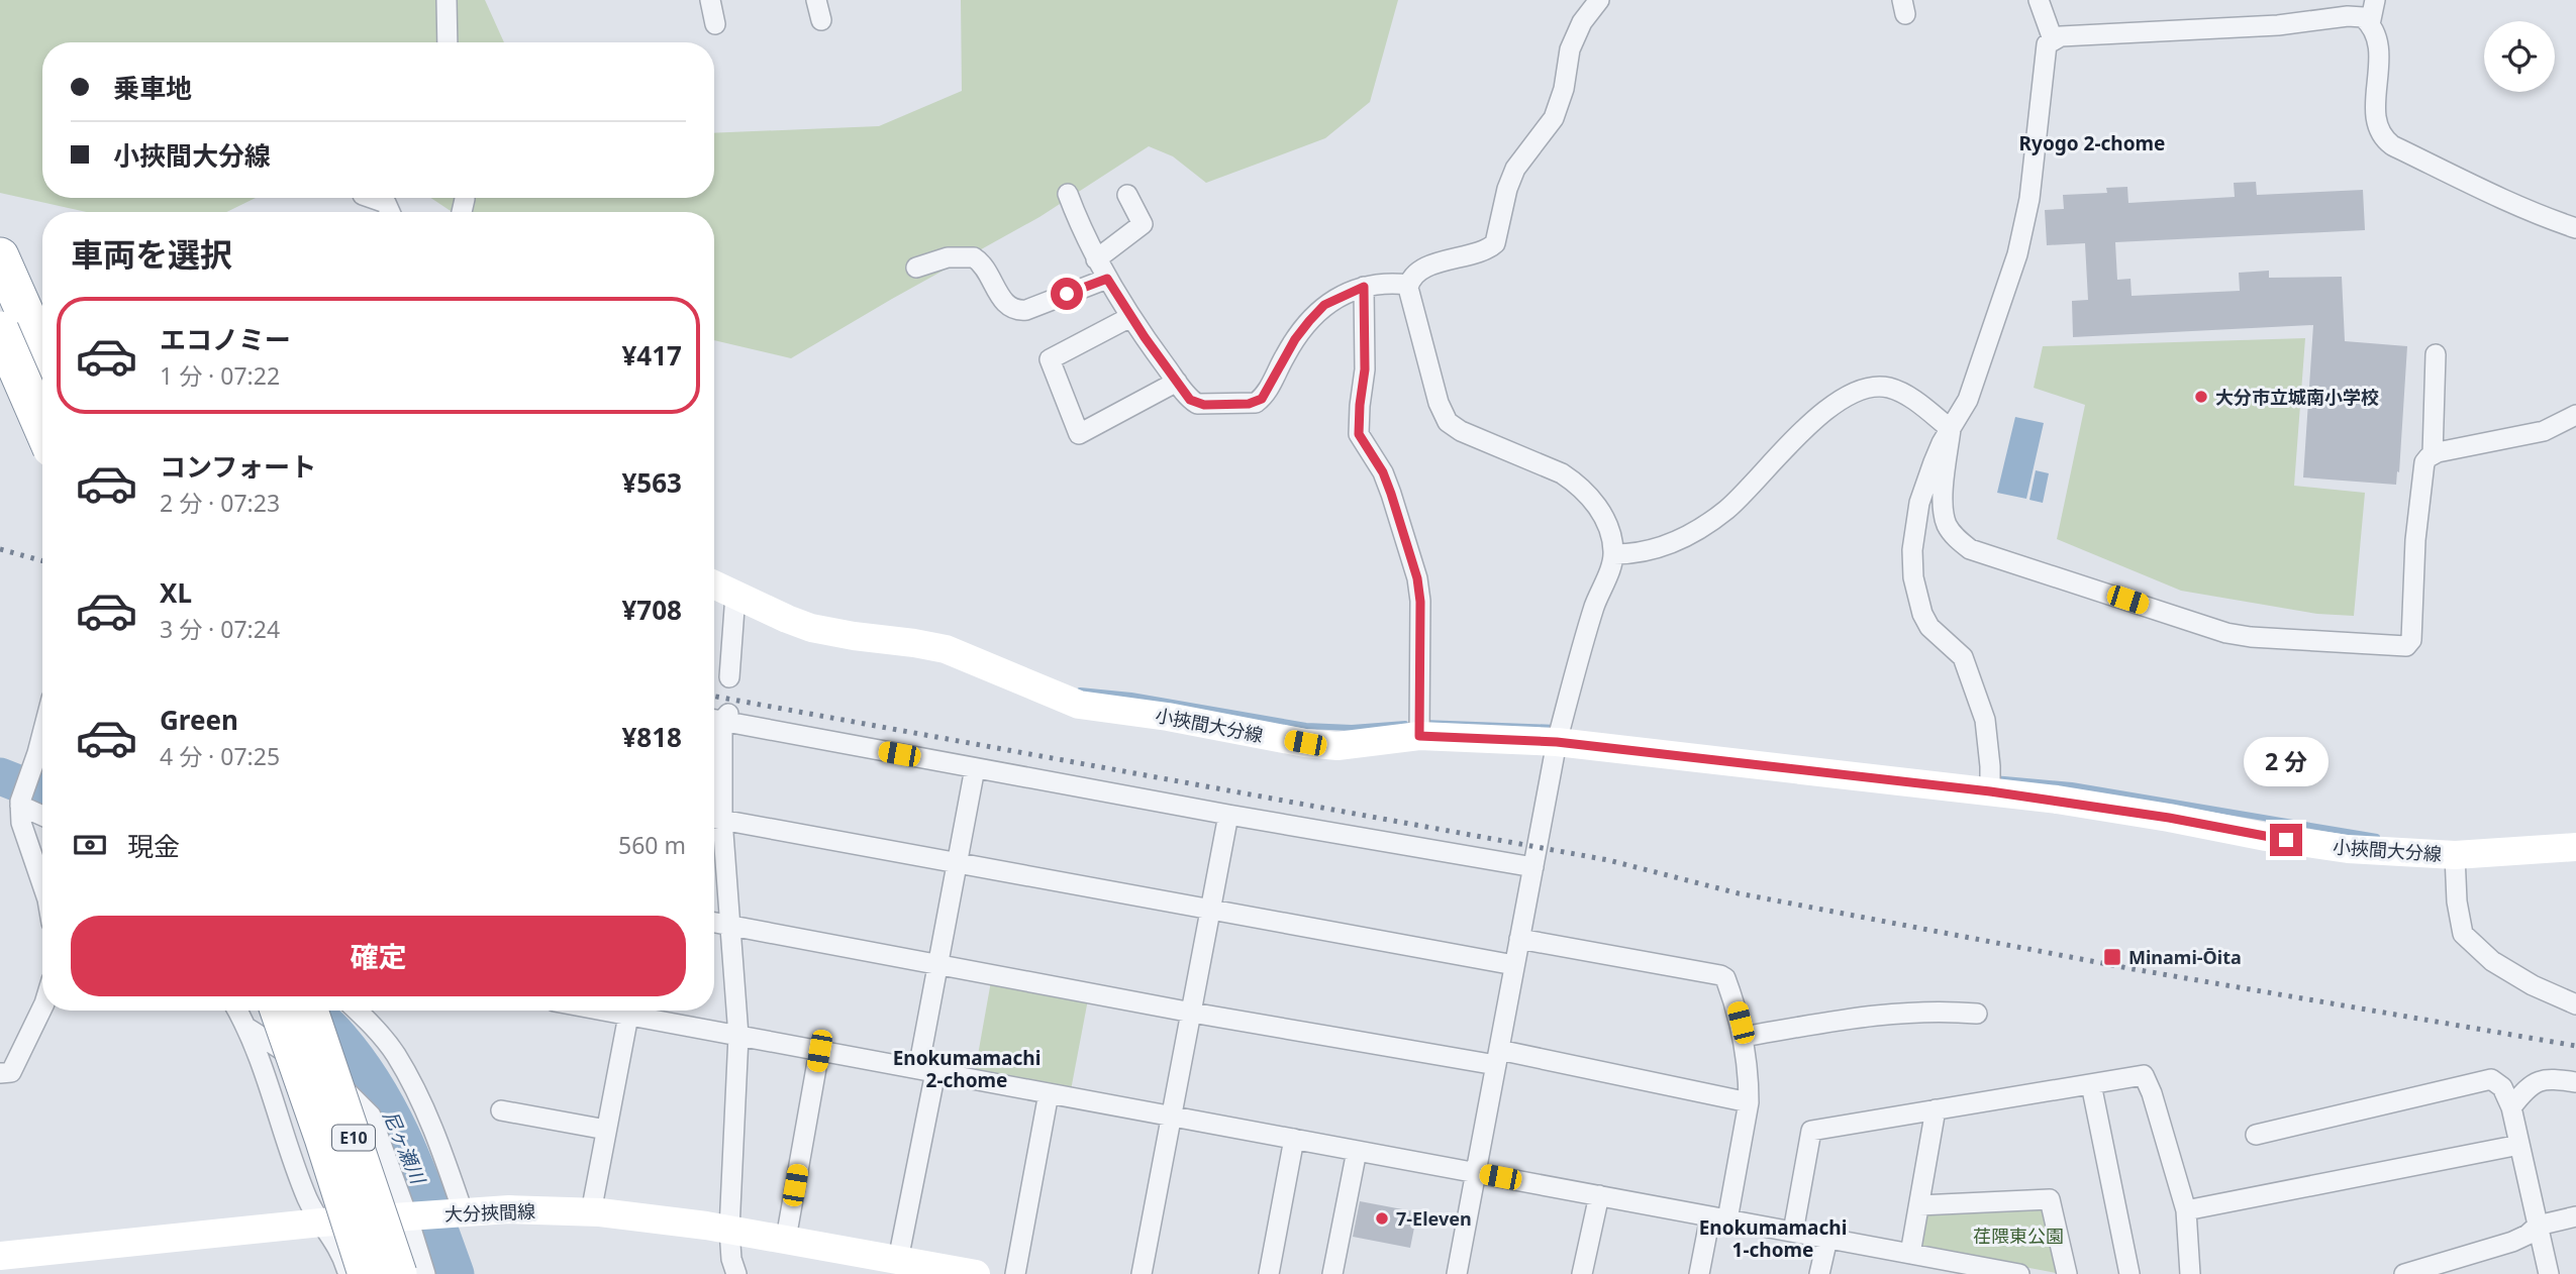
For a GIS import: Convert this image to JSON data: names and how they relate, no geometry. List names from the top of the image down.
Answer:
{
  "streets": {
    "highway": ["E10"],
    "main road": ["小挾間大分線", "大分挾間線"]
  },
  "districts": ["Ryogo 2-chome", "Enokumamachi 2-chome", "Enokumamachi 1-chome"],
  "water": ["尼ヶ瀬川"],
  "parks": ["荏隈東公園"],
  "places": {
    "other": ["大分市立城南小学校", "7-Eleven"],
    "transit": ["Minami-Ōita"]
  },
  "page": {
    "banner": ["乗車地", "小挾間大分線"],
    "heading": "車両を選択",
    "list": [
      {
        "name": "エコノミー",
        "note": "1 分 · 07:22",
        "value": "¥417"
      },
      {
        "name": "コンフォート",
        "note": "2 分 · 07:23",
        "value": "¥563"
      },
      {
        "name": "XL",
        "note": "3 分 · 07:24",
        "value": "¥708"
      },
      {
        "name": "Green",
        "note": "4 分 · 07:25",
        "value": "¥818"
      }
    ],
    "bubble": "2 分",
    "pay": ["現金", "560 m"],
    "buttons": "確定"
  }
}
